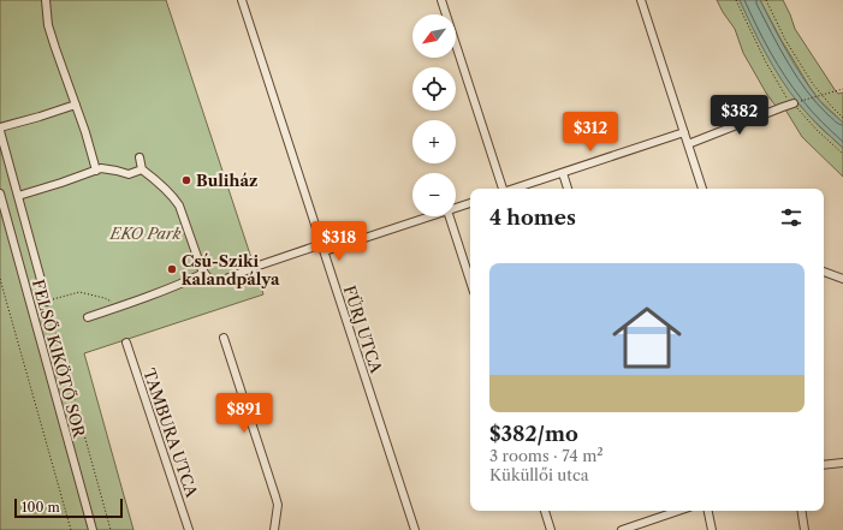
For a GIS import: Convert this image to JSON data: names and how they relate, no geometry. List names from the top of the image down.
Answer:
{
  "streets": {
    "street": ["FÜRJ UTCA", "FELSŐ KIKÖTŐ SOR", "TAMBURA UTCA"]
  },
  "parks": ["EKO Park"],
  "places": ["Buliház", "Csú-Sziki kalandpálya"],
  "scale_bar": "100 m",
  "north": "bottom left",
  "page": {
    "map_buttons": ["+", "−"],
    "price": [
      "$382",
      "$312",
      "$318",
      "$891"
    ],
    "heading": "4 homes",
    "list": [
      {
        "name": "$382/mo",
        "note": "3 rooms · 74 m² · Küküllői utca"
      }
    ],
    "scale": "100 m"
  }
}
